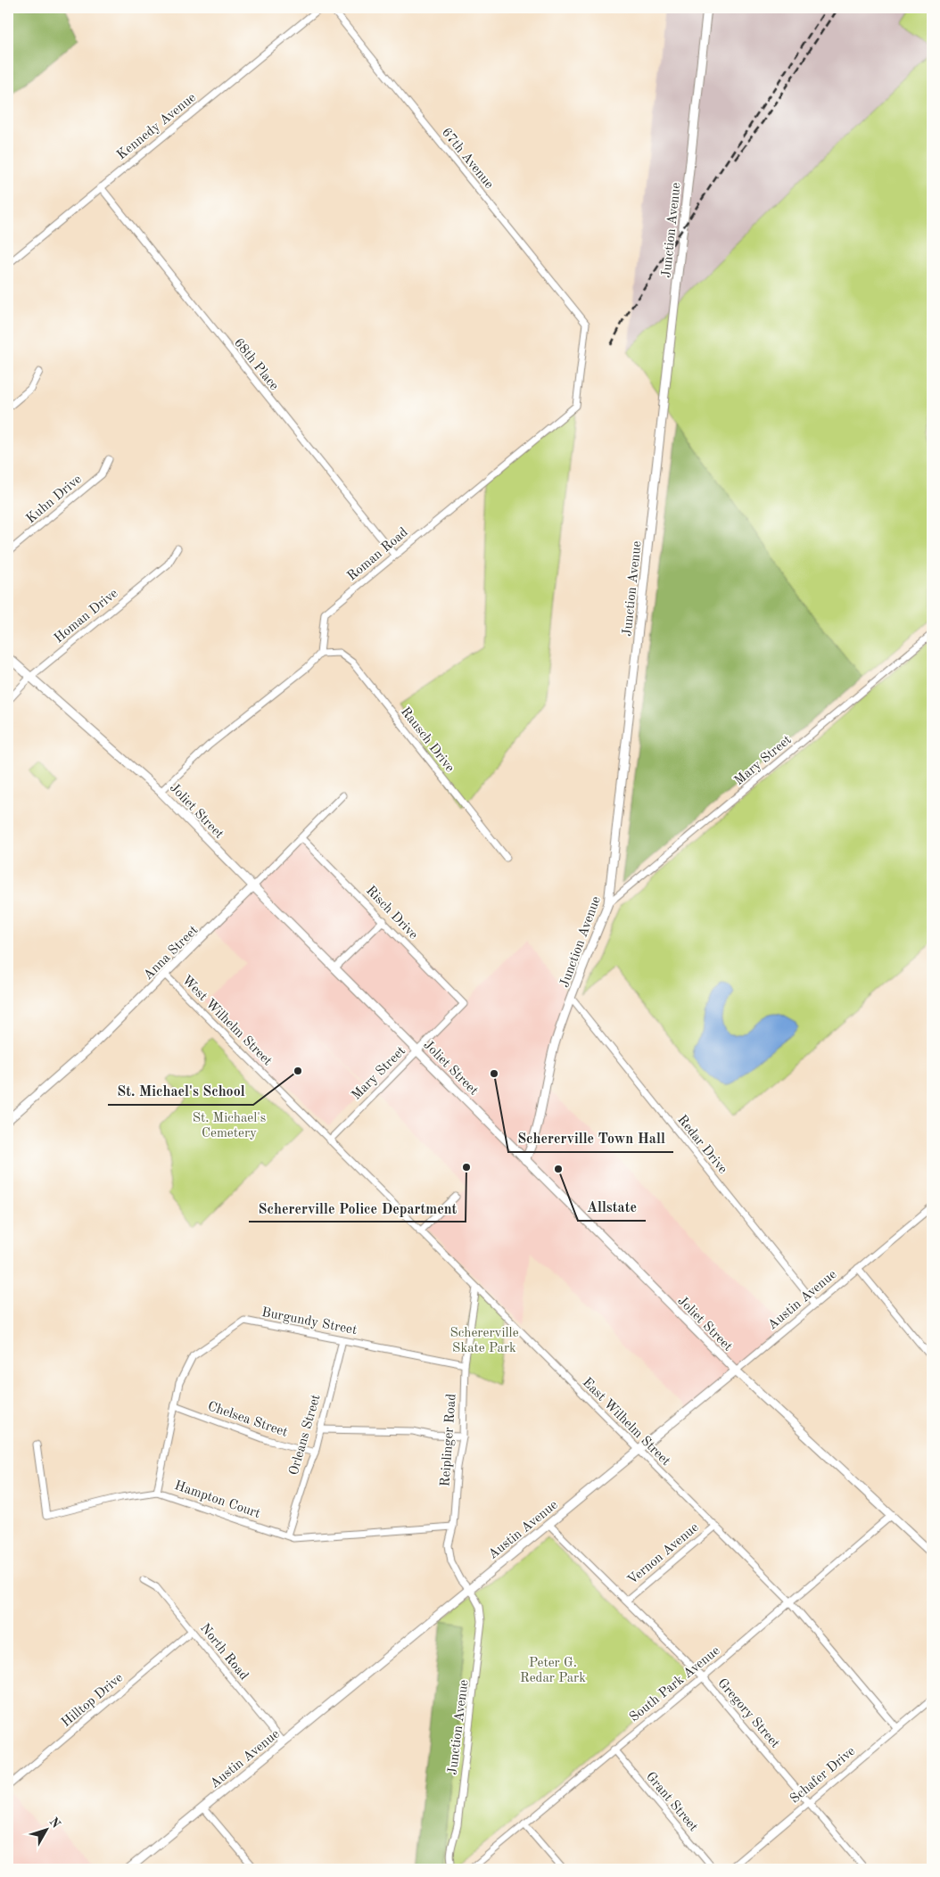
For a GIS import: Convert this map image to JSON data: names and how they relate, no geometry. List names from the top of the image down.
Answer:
{
  "streets": {
    "street": [
      "Kennedy Avenue",
      "67th Avenue",
      "Junction Avenue",
      "68th Place",
      "Kuhn Drive",
      "Roman Road",
      "Homan Drive",
      "Rausch Drive",
      "Mary Street",
      "Joliet Street",
      "Risch Drive",
      "Anna Street",
      "West Wilhelm Street",
      "Redar Drive",
      "Austin Avenue",
      "Burgundy Street",
      "Chelsea Street",
      "East Wilhelm Street",
      "Orleans Street",
      "Reiplinger Road",
      "Hampton Court",
      "Vernon Avenue",
      "North Road",
      "South Park Avenue",
      "Hilltop Drive",
      "Gregory Street",
      "Schafer Drive",
      "Grant Street"
    ]
  },
  "crossings": [
    ["Kennedy Avenue", "68th Place"],
    ["67th Avenue", "Roman Road"],
    ["Junction Avenue", "Mary Street"],
    ["Junction Avenue", "Joliet Street"],
    ["Junction Avenue", "Redar Drive"],
    ["Junction Avenue", "Austin Avenue"],
    ["Junction Avenue", "Reiplinger Road"],
    ["68th Place", "Roman Road"],
    ["Roman Road", "Rausch Drive"],
    ["Homan Drive", "Joliet Street"],
    ["Mary Street", "Joliet Street"],
    ["Mary Street", "Risch Drive"],
    ["Mary Street", "West Wilhelm Street"],
    ["Mary Street", "East Wilhelm Street"],
    ["Joliet Street", "Anna Street"],
    ["Joliet Street", "Austin Avenue"],
    ["Joliet Street", "South Park Avenue"],
    ["Risch Drive", "Anna Street"],
    ["Anna Street", "West Wilhelm Street"],
    ["West Wilhelm Street", "East Wilhelm Street"],
    ["Redar Drive", "Austin Avenue"],
    ["Austin Avenue", "East Wilhelm Street"],
    ["Austin Avenue", "Reiplinger Road"],
    ["Austin Avenue", "North Road"],
    ["Austin Avenue", "Gregory Street"],
    ["Burgundy Street", "Chelsea Street"],
    ["Burgundy Street", "Orleans Street"],
    ["Burgundy Street", "Reiplinger Road"],
    ["Burgundy Street", "Hampton Court"],
    ["Chelsea Street", "Orleans Street"],
    ["East Wilhelm Street", "Reiplinger Road"],
    ["East Wilhelm Street", "Vernon Avenue"],
    ["East Wilhelm Street", "South Park Avenue"],
    ["East Wilhelm Street", "Schafer Drive"],
    ["Orleans Street", "Hampton Court"],
    ["Reiplinger Road", "Hampton Court"],
    ["Vernon Avenue", "Gregory Street"],
    ["North Road", "Hilltop Drive"],
    ["South Park Avenue", "Gregory Street"],
    ["South Park Avenue", "Grant Street"],
    ["Gregory Street", "Schafer Drive"]
  ],
  "parks": ["St. Michael's Cemetery", "Schererville Skate Park", "Peter G. Redar Park"],
  "places": [
    "St. Michael's School",
    "Schererville Town Hall",
    "Schererville Police Department",
    "Allstate"
  ],
  "north": "top right"
}
